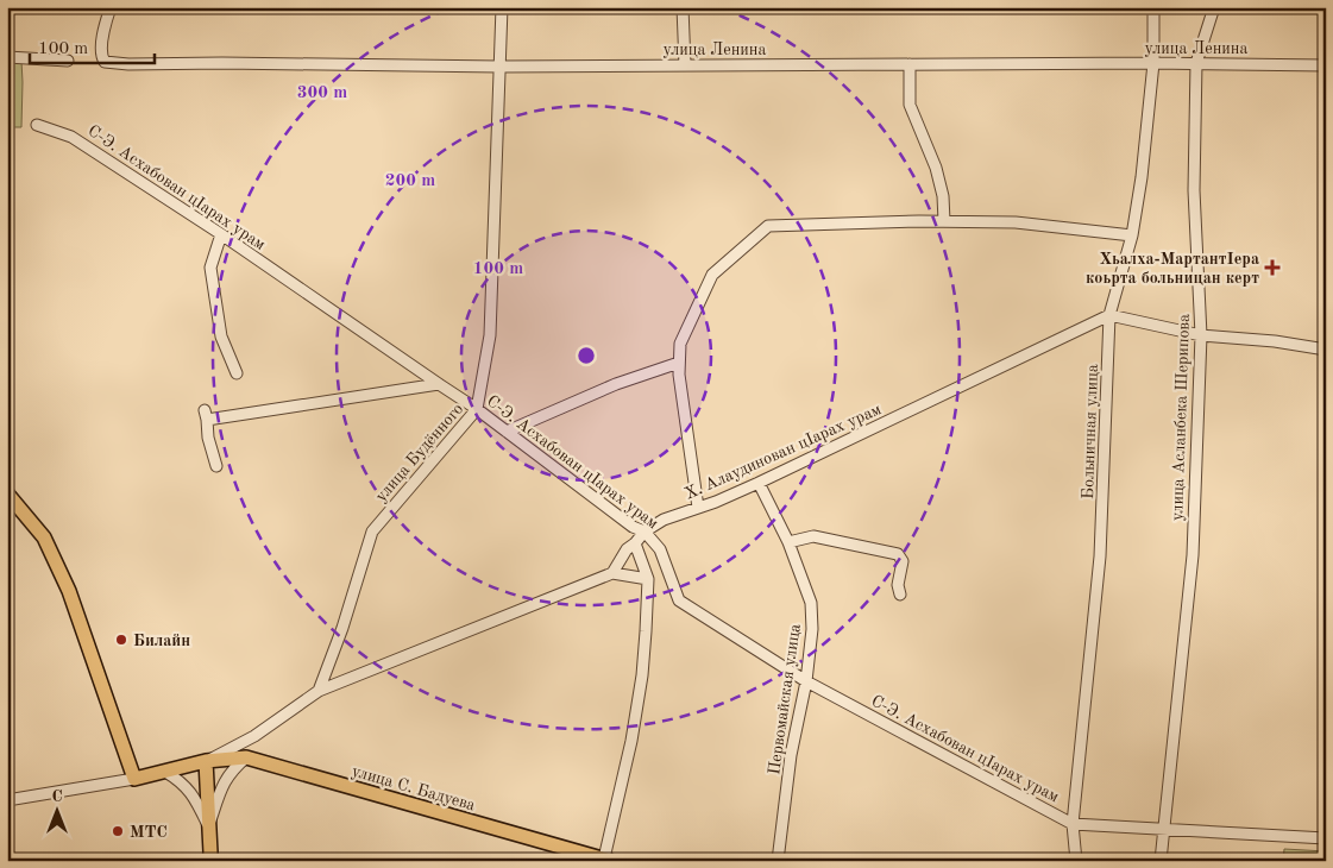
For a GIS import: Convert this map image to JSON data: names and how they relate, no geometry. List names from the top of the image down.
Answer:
{
  "streets": {
    "main road": ["улица С. Бадуева"],
    "street": [
      "улица Ленина",
      "С-Э. Асхабован цIарах урам",
      "улица Асланбека Шерипова",
      "Больничная улица",
      "Х. Алаудинован цIарах урам",
      "улица Будённого",
      "Первомайская улица"
    ]
  },
  "crossings": [
    ["улица Ленина", "улица Асланбека Шерипова"],
    ["улица Ленина", "Больничная улица"],
    ["улица Ленина", "улица Будённого"],
    ["С-Э. Асхабован цIарах урам", "улица Асланбека Шерипова"],
    ["С-Э. Асхабован цIарах урам", "Больничная улица"],
    ["С-Э. Асхабован цIарах урам", "Х. Алаудинован цIарах урам"],
    ["С-Э. Асхабован цIарах урам", "улица Будённого"],
    ["С-Э. Асхабован цIарах урам", "Первомайская улица"],
    ["Больничная улица", "Х. Алаудинован цIарах урам"],
    ["Х. Алаудинован цIарах урам", "Первомайская улица"]
  ],
  "places": {
    "health": ["Хьалха-МартантIера коьрта больницан керт"],
    "other": ["Билайн", "МТС"]
  },
  "scale_bar": "100 m",
  "north": "top",
  "rings": ["300 m", "200 m", "100 m"]
}
